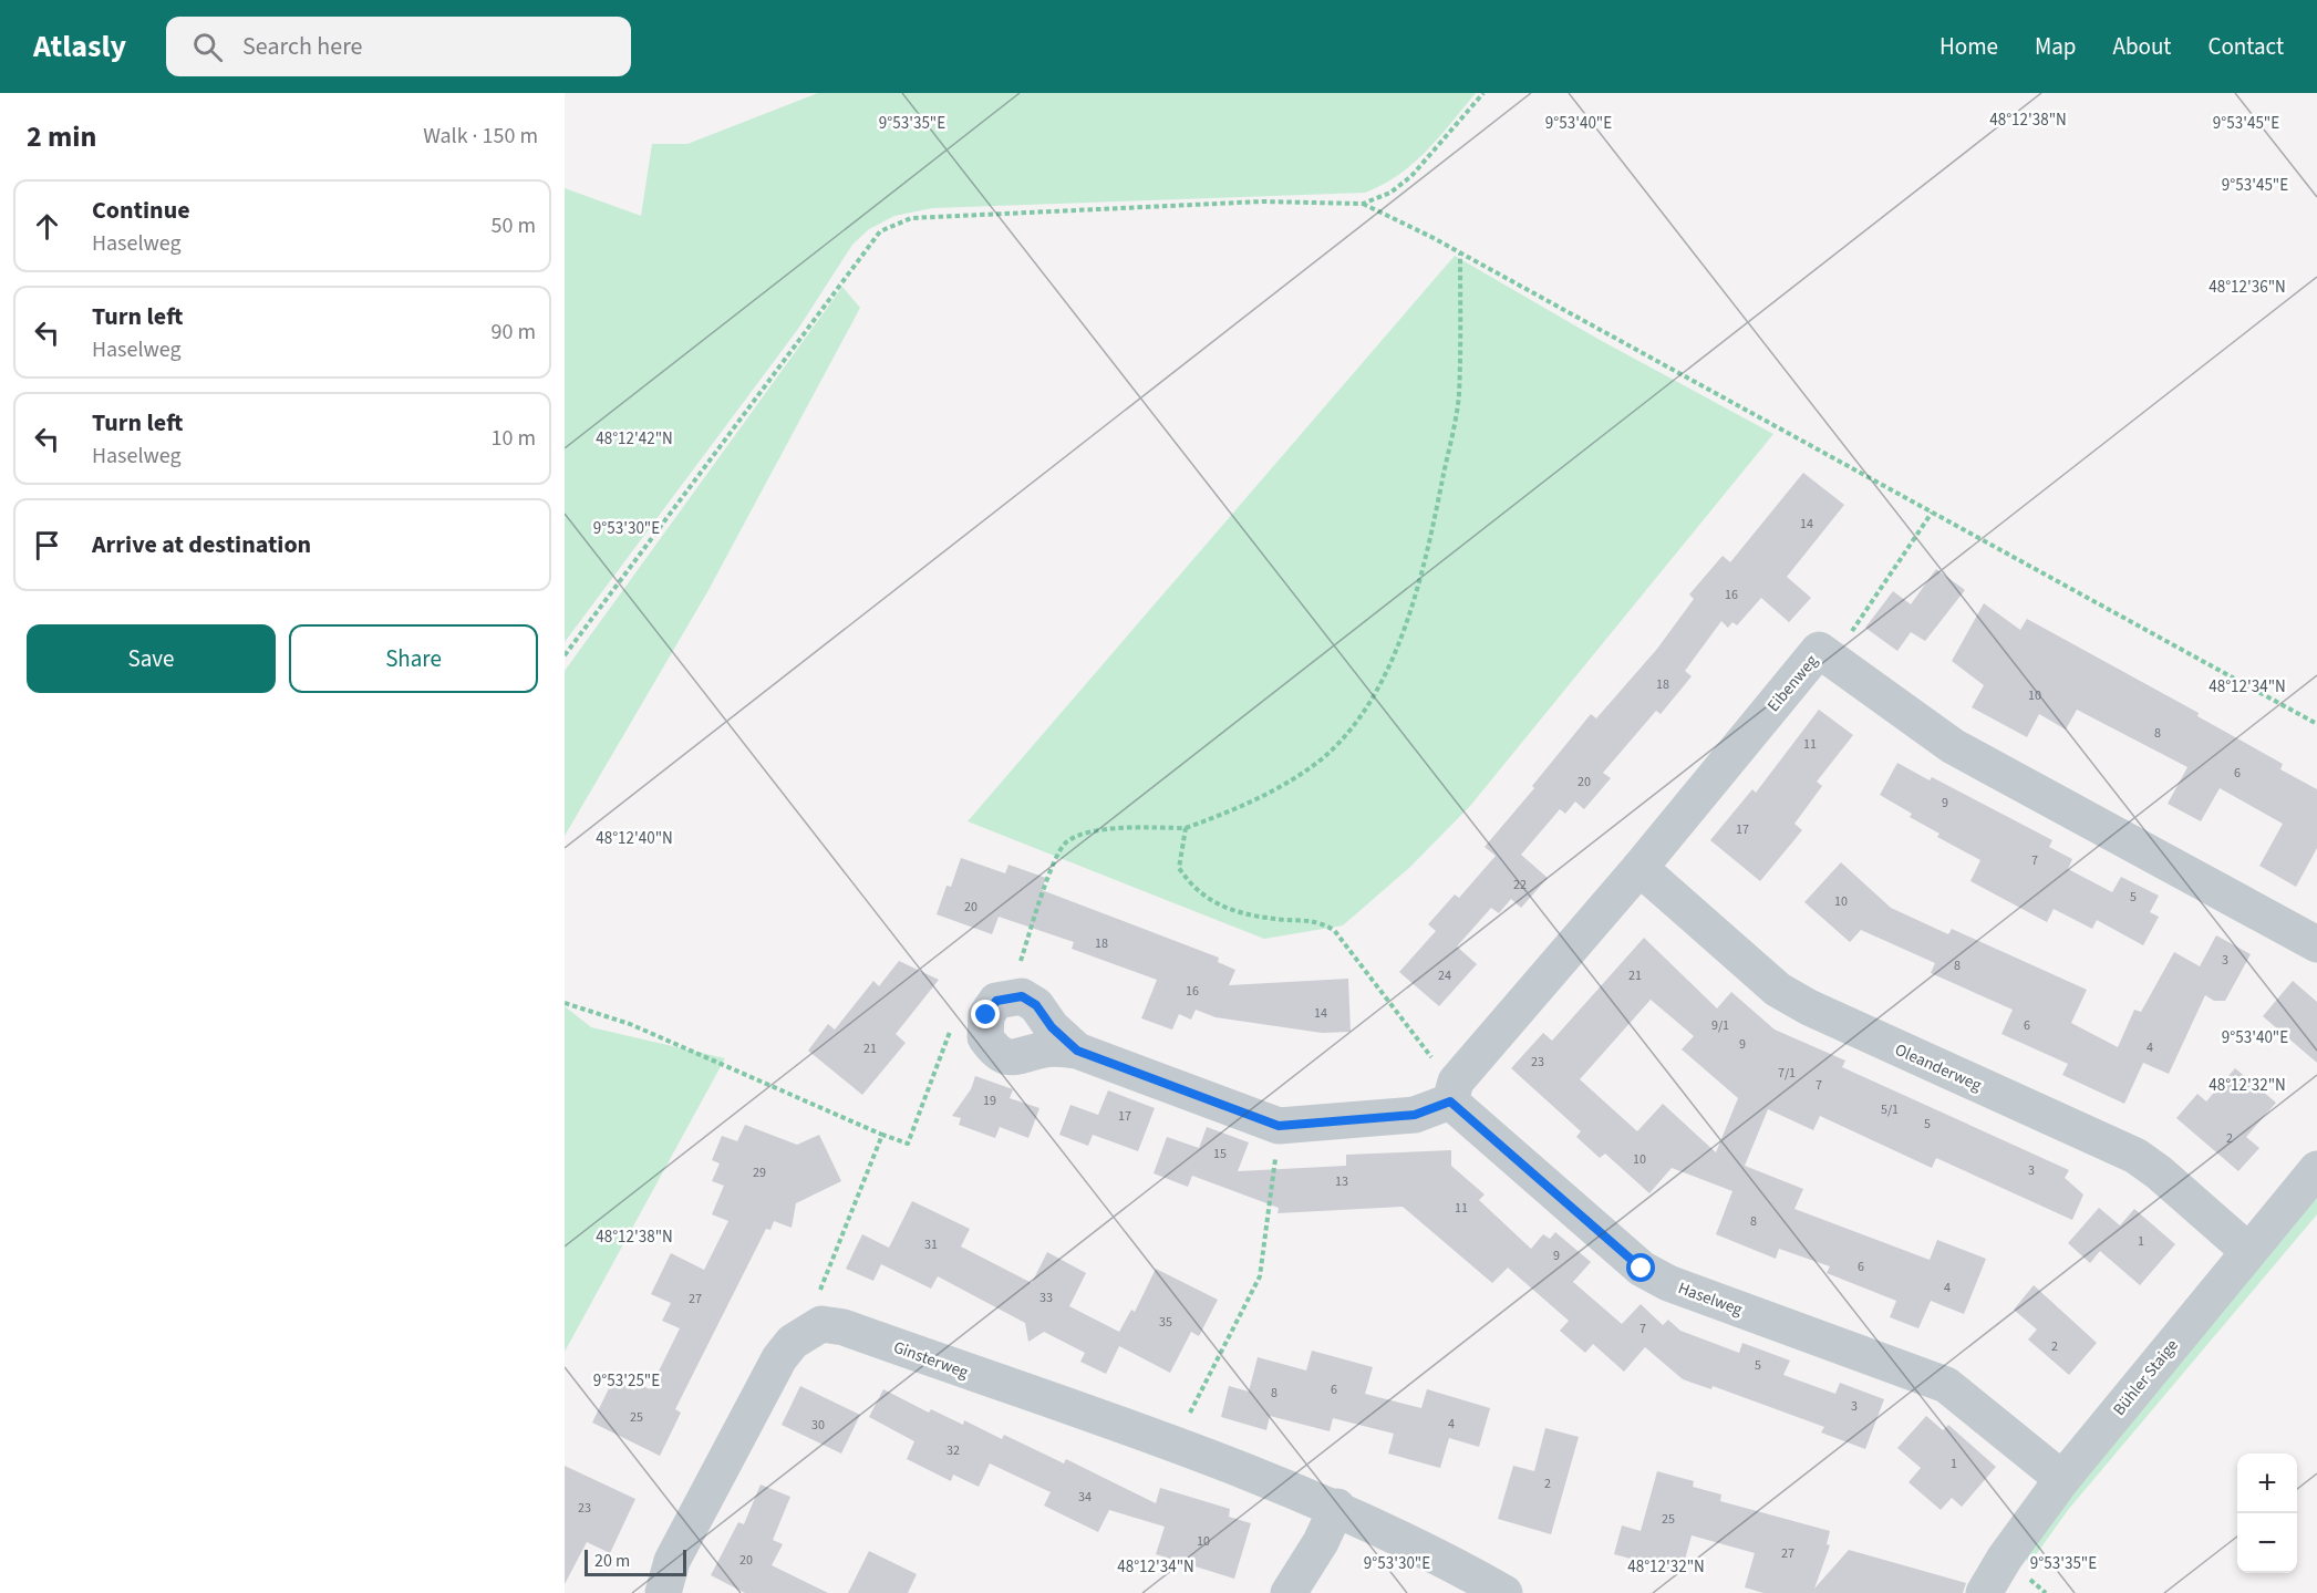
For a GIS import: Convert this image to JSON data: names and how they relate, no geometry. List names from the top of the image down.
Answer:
{
  "streets": {
    "street": [
      "Eibenweg",
      "Oleanderweg",
      "Haselweg",
      "Ginsterweg",
      "Bühler Staige"
    ]
  },
  "crossings": [
    ["Eibenweg", "Oleanderweg"],
    ["Eibenweg", "Haselweg"],
    ["Oleanderweg", "Bühler Staige"],
    ["Haselweg", "Bühler Staige"]
  ],
  "house_numbers": [
    "14",
    "16",
    "18",
    "10",
    "8",
    "11",
    "6",
    "20",
    "9",
    "17",
    "7",
    "22",
    "5",
    "10",
    "20",
    "18",
    "3",
    "8",
    "24",
    "21",
    "16",
    "14",
    "9/1",
    "6",
    "9",
    "4",
    "21",
    "23",
    "7/1",
    "7",
    "19",
    "5/1",
    "17",
    "5",
    "2",
    "15",
    "10",
    "3",
    "29",
    "13",
    "11",
    "8",
    "1",
    "31",
    "9",
    "6",
    "4",
    "33",
    "27",
    "35",
    "7",
    "2",
    "5",
    "6",
    "8",
    "3",
    "25",
    "4",
    "30",
    "32",
    "1",
    "2",
    "34",
    "23",
    "25",
    "10",
    "27",
    "20"
  ],
  "scale_bar": "20 m",
  "page": {
    "header": "Atlasly",
    "search": "Search here",
    "nav": [
      "Home",
      "Map",
      "About",
      "Contact"
    ],
    "heading": ["2 min", "Walk · 150 m"],
    "list": [
      ["Continue", "Haselweg", "50 m"],
      ["Turn left", "Haselweg", "90 m"],
      ["Turn left", "Haselweg", "10 m"],
      "Arrive at destination"
    ],
    "buttons": ["Save", "Share"],
    "map_buttons": ["+", "−"],
    "scale": "20 m"
  },
  "coordinates": [
    "48°12'38\"N",
    "9°53'35\"E",
    "9°53'40\"E",
    "9°53'45\"E",
    "48°12'36\"N",
    "48°12'42\"N",
    "9°53'30\"E",
    "48°12'34\"N",
    "48°12'40\"N",
    "48°12'32\"N",
    "9°53'25\"E"
  ]
}
